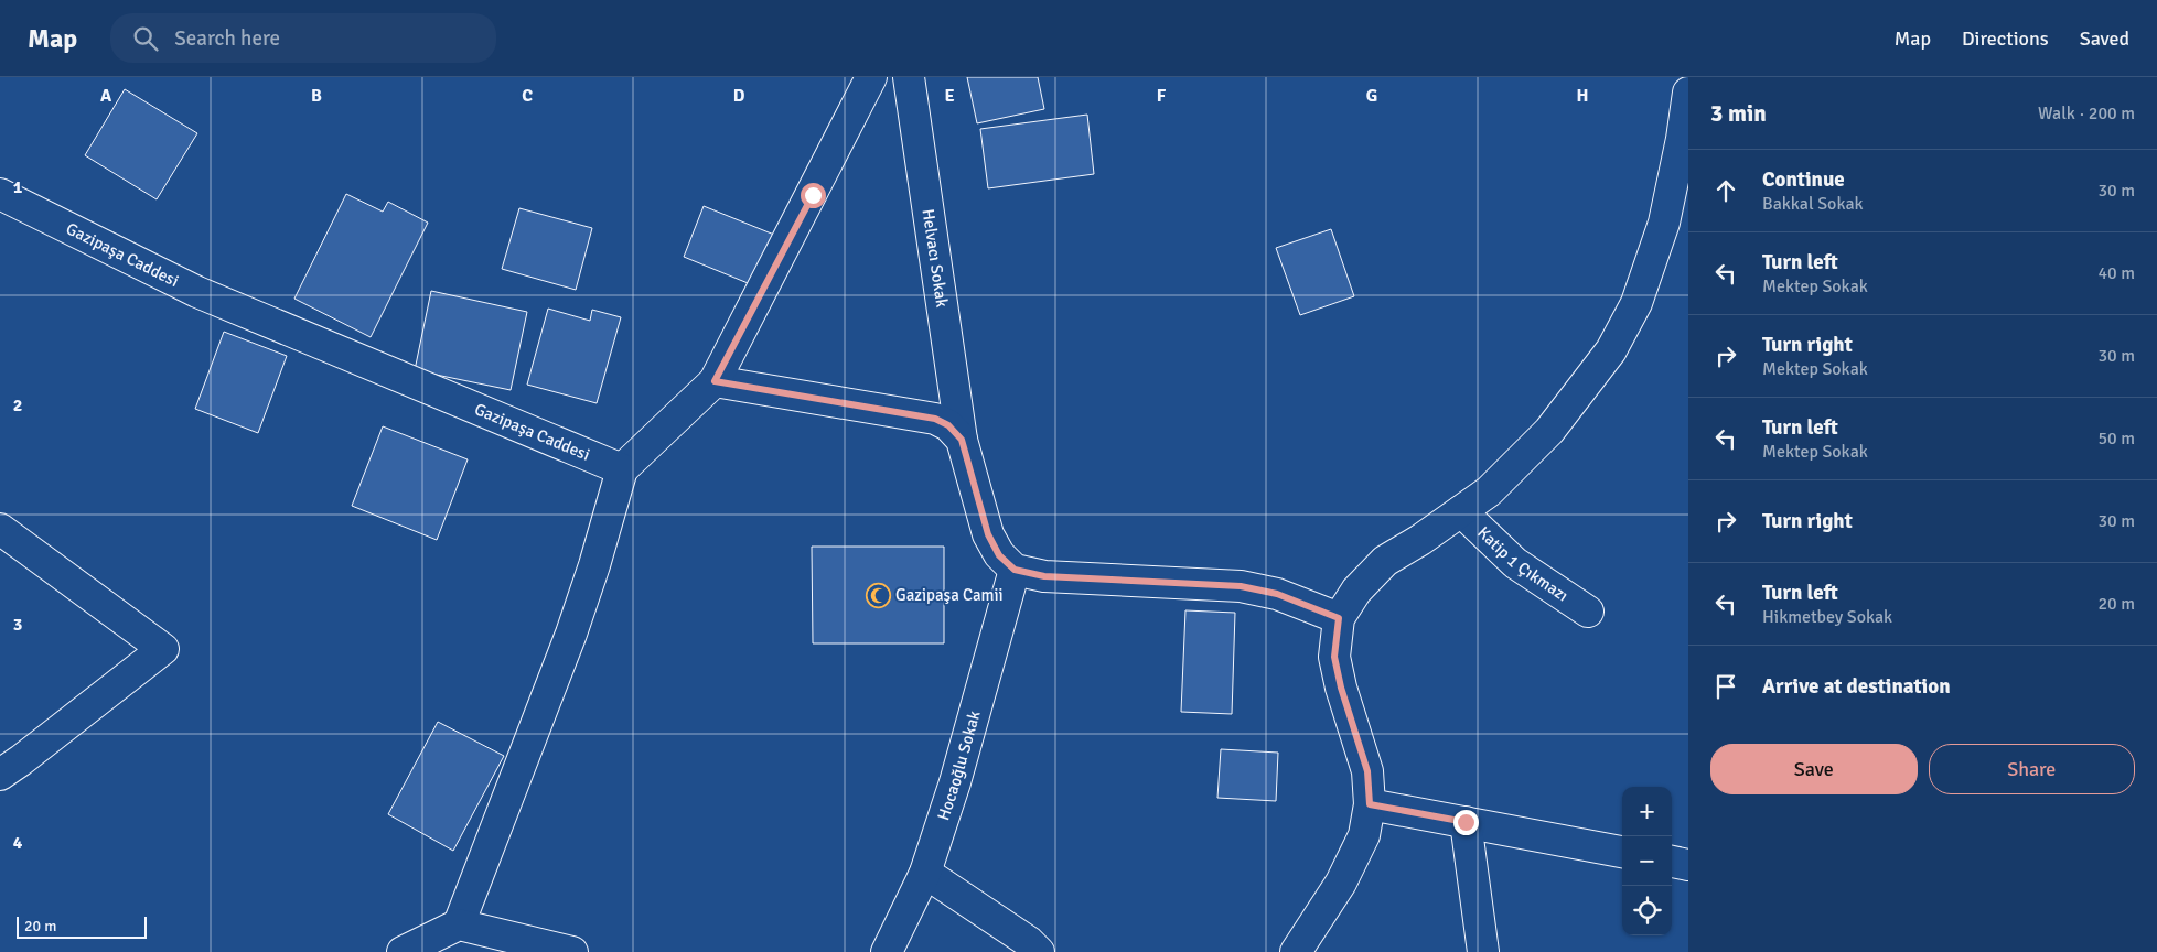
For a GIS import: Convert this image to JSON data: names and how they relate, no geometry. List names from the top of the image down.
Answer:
{
  "streets": {
    "street": [
      "Gazipaşa Caddesi",
      "Helvacı Sokak",
      "Katip 1 Çıkmazı",
      "Hocaoğlu Sokak"
    ]
  },
  "crossings": [
    ["Helvacı Sokak", "Hocaoğlu Sokak"]
  ],
  "places": {
    "mosque": ["Gazipaşa Camii"]
  },
  "scale_bar": "20 m",
  "page": {
    "header": "Map",
    "search": "Search here",
    "nav": ["Map", "Directions", "Saved"],
    "heading": ["3 min", "Walk · 200 m"],
    "list": [
      ["Continue", "Bakkal Sokak", "30 m"],
      ["Turn left", "Mektep Sokak", "40 m"],
      ["Turn right", "Mektep Sokak", "30 m"],
      ["Turn left", "Mektep Sokak", "50 m"],
      ["Turn right", "30 m"],
      ["Turn left", "Hikmetbey Sokak", "20 m"],
      "Arrive at destination"
    ],
    "buttons": ["Save", "Share"],
    "map_buttons": ["+", "−"],
    "scale": "20 m"
  },
  "grid": {
    "columns": [
      "A",
      "B",
      "C",
      "D",
      "E",
      "F",
      "G",
      "H"
    ],
    "rows": [
      "1",
      "2",
      "3",
      "4"
    ]
  }
}
